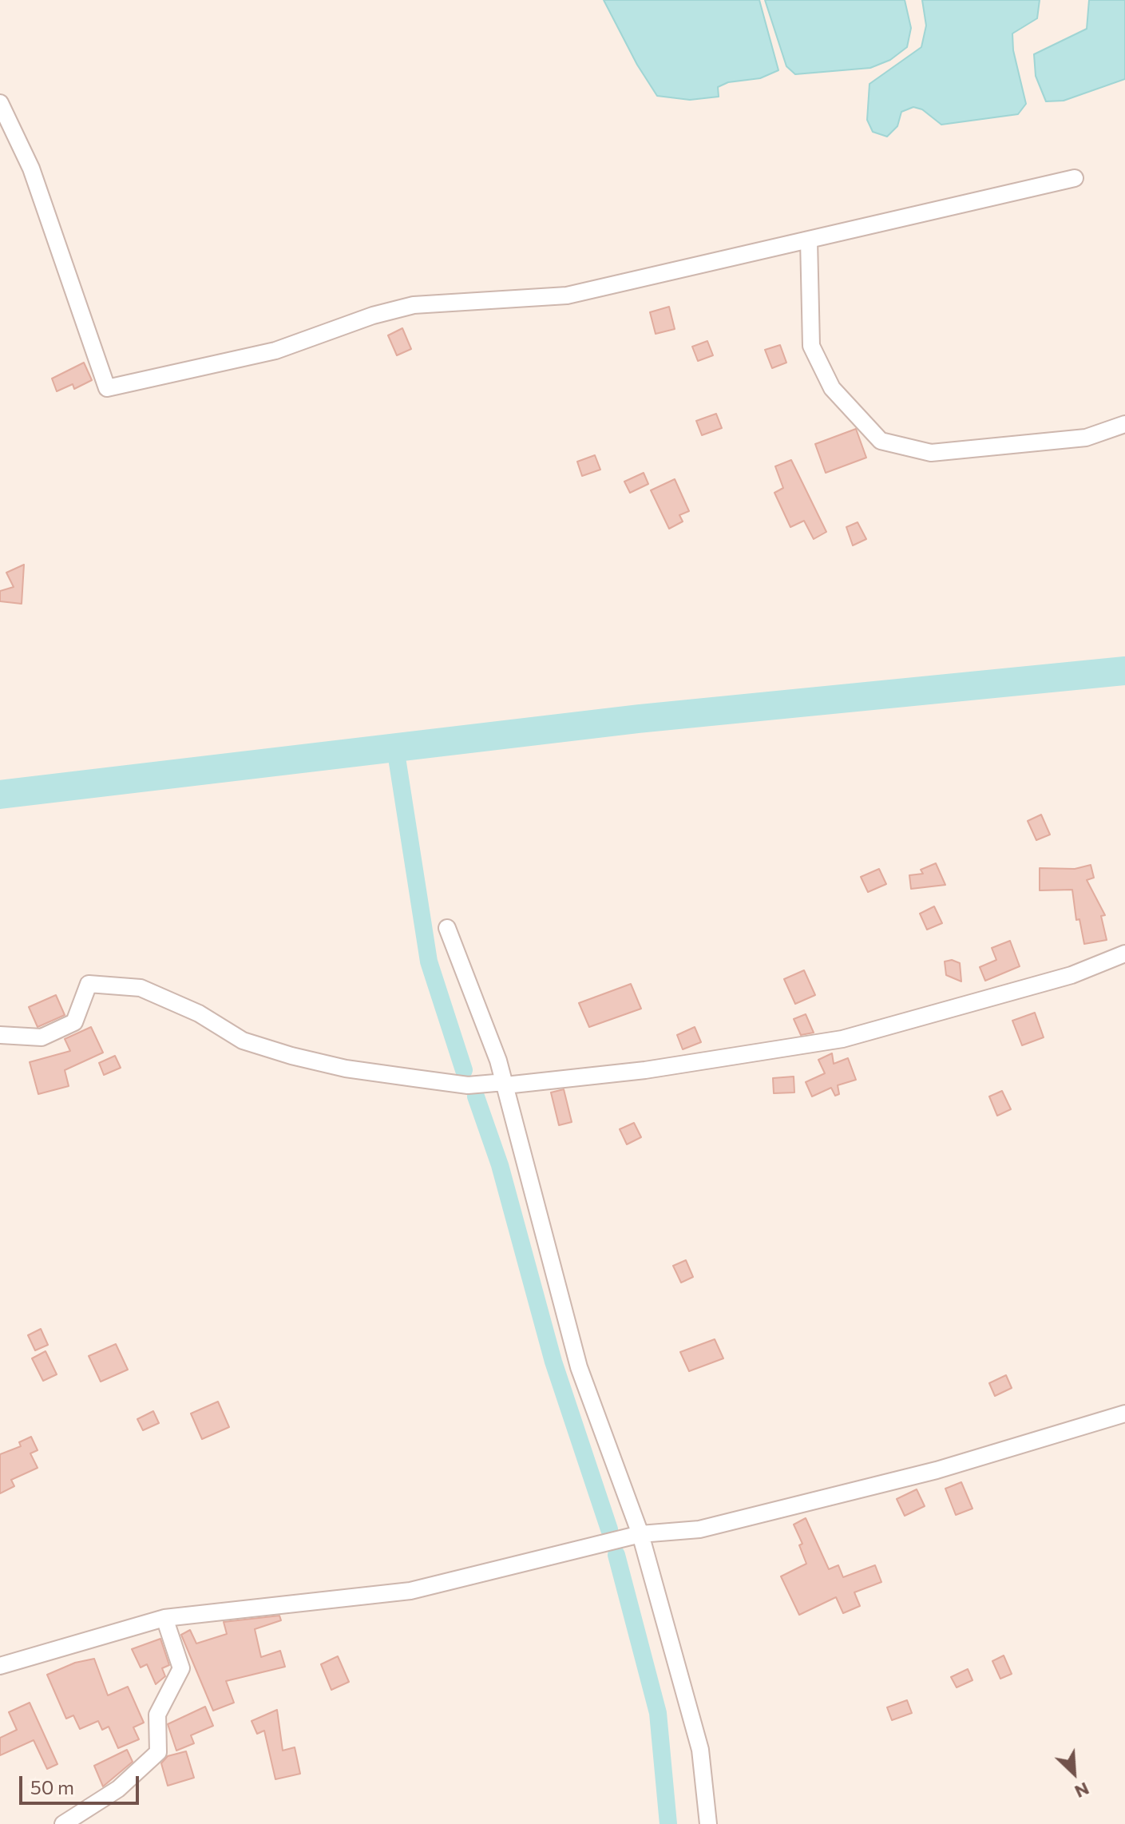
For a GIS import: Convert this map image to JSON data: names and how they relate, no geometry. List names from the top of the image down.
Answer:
{
  "scale_bar": "50 m",
  "north": "bottom right"
}
